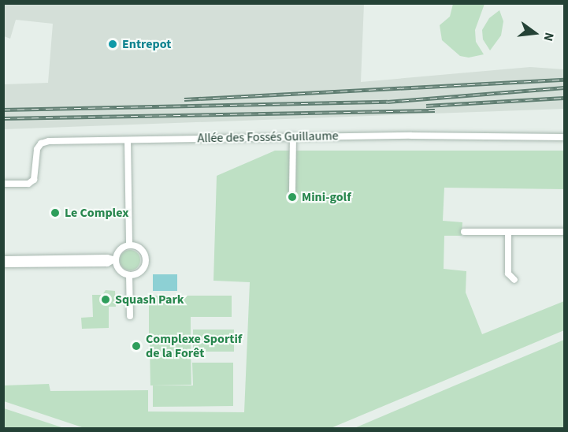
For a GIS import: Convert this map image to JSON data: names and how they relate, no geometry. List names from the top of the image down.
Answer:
{
  "streets": {
    "street": ["Allée des Fossés Guillaume"]
  },
  "places": [
    "Entrepot",
    "Mini-golf",
    "Le Complex",
    "Squash Park",
    "Complexe Sportif de la Forêt"
  ],
  "north": "right"
}
